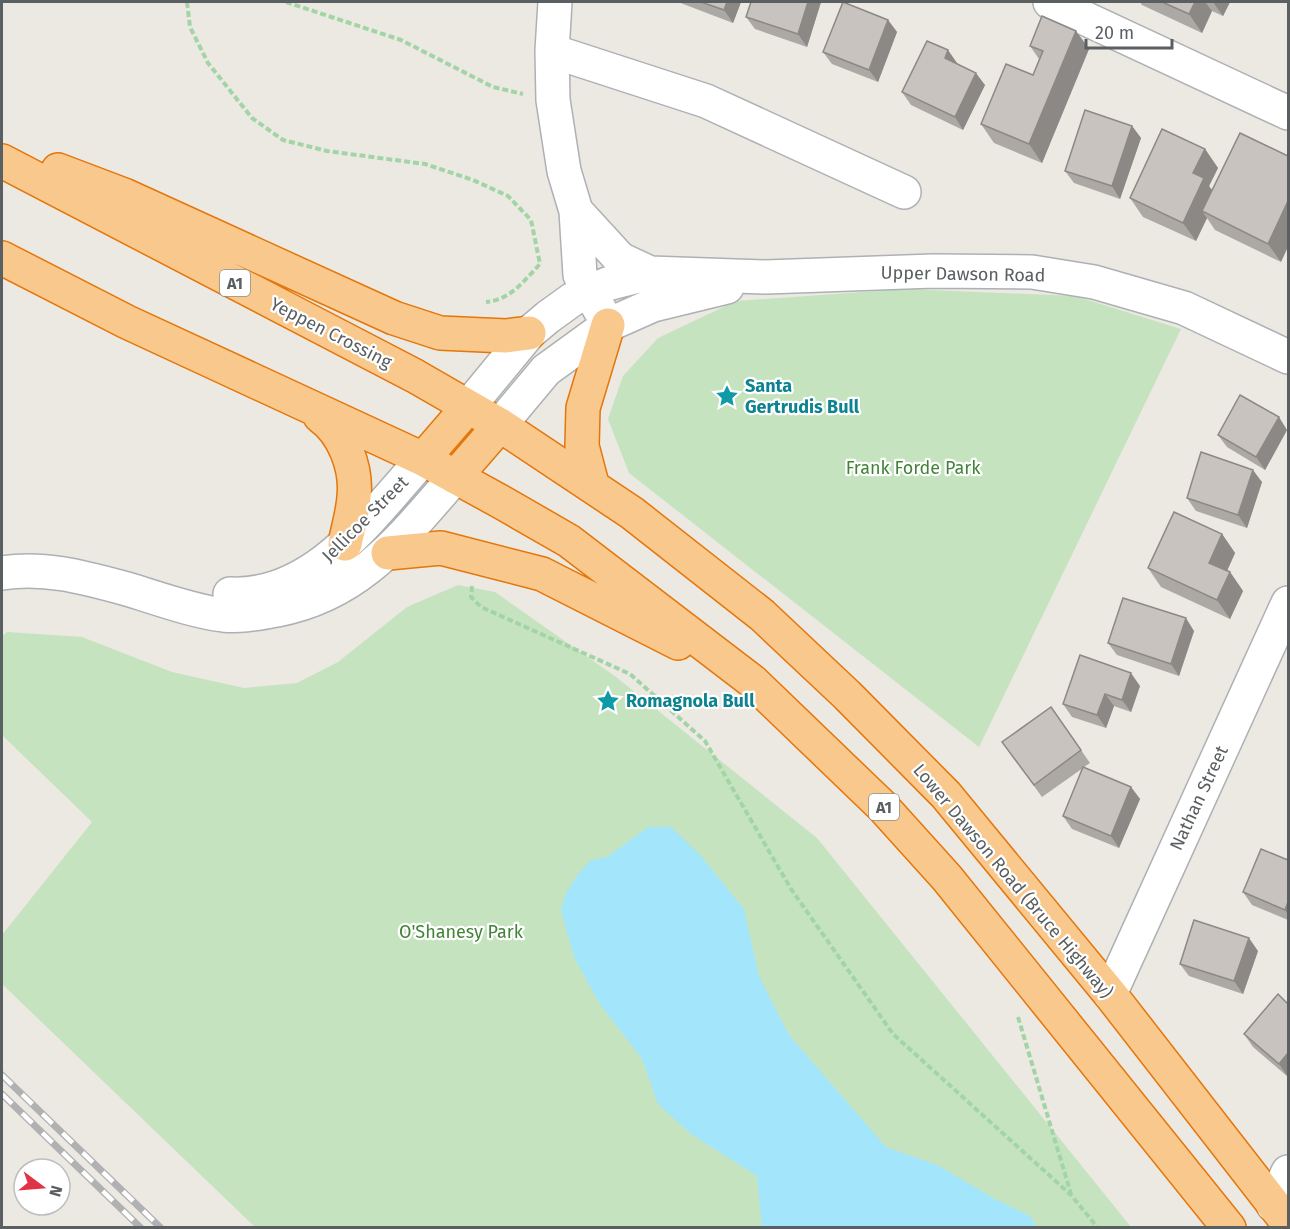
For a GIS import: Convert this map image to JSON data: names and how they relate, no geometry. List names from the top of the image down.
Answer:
{
  "streets": {
    "highway": ["A1", "Yeppen Crossing", "Lower Dawson Road (Bruce Highway)"],
    "street": ["Upper Dawson Road", "Jellicoe Street", "Nathan Street"]
  },
  "crossings": [
    ["Upper Dawson Road", "Yeppen Crossing"],
    ["Upper Dawson Road", "Lower Dawson Road (Bruce Highway)"],
    ["A1", "Jellicoe Street"],
    ["Yeppen Crossing", "Lower Dawson Road (Bruce Highway)"],
    ["Nathan Street", "Lower Dawson Road (Bruce Highway)"]
  ],
  "parks": ["Frank Forde Park", "O'Shanesy Park"],
  "places": {
    "place": ["Santa Gertrudis Bull", "Romagnola Bull"]
  },
  "scale_bar": "20 m",
  "north": "right"
}
